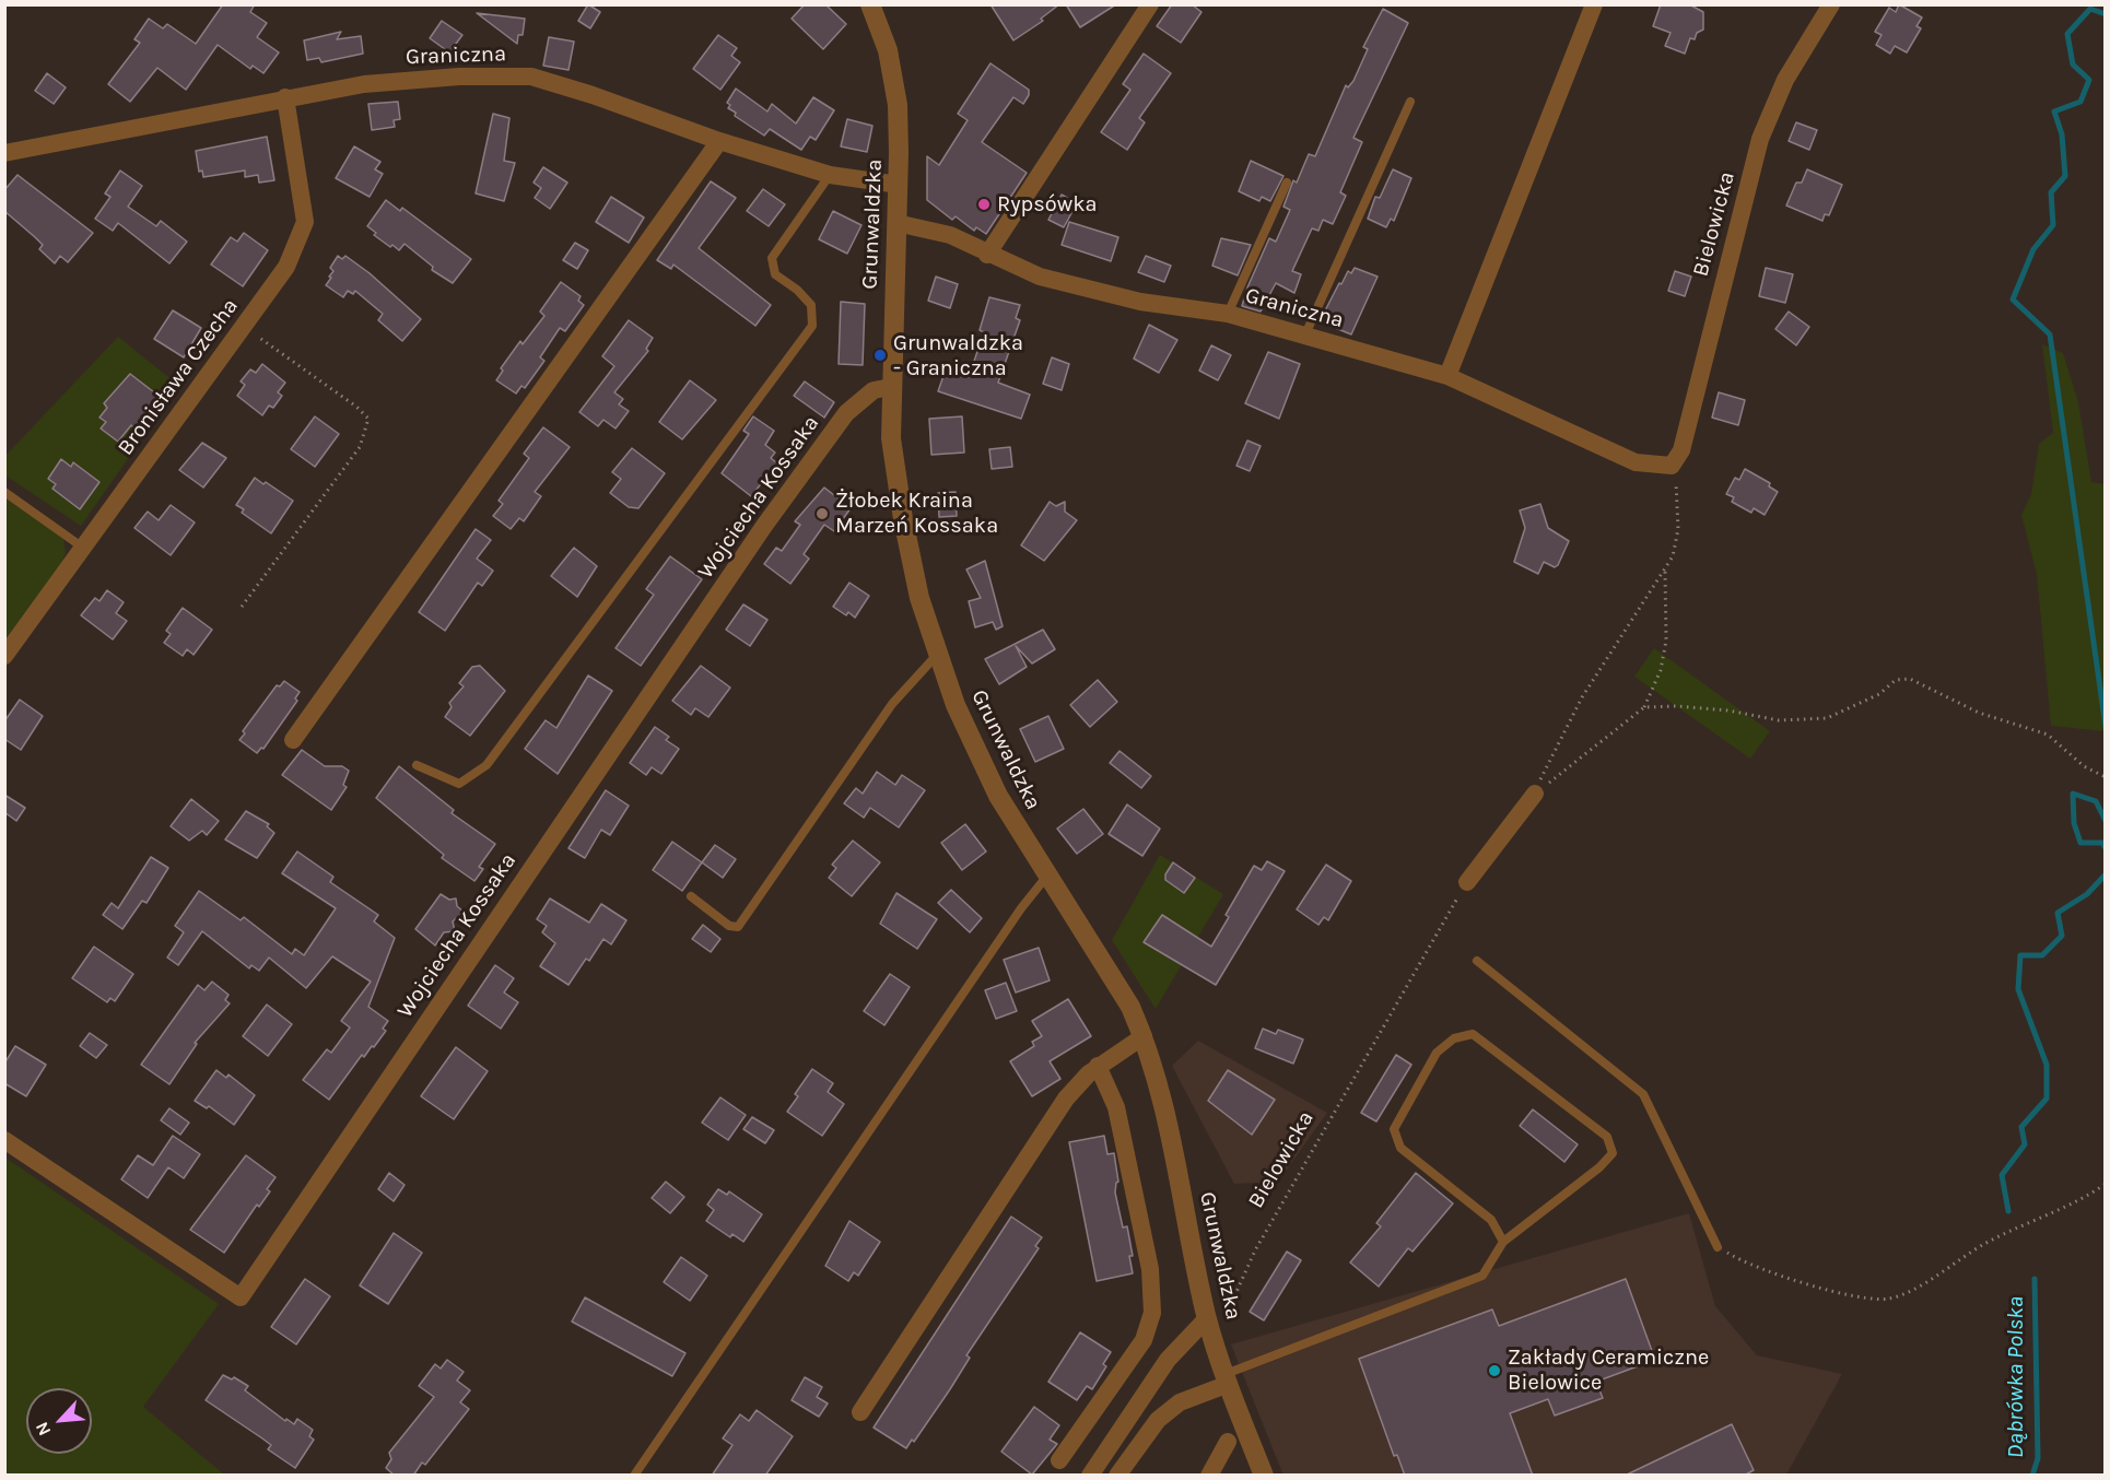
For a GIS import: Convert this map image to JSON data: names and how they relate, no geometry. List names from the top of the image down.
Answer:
{
  "streets": {
    "street": [
      "Graniczna",
      "Grunwaldzka",
      "Bielowicka",
      "Bronisława Czecha",
      "Wojciecha Kossaka"
    ]
  },
  "crossings": [
    ["Graniczna", "Grunwaldzka"],
    ["Graniczna", "Bielowicka"],
    ["Graniczna", "Bronisława Czecha"],
    ["Grunwaldzka", "Bielowicka"],
    ["Grunwaldzka", "Wojciecha Kossaka"]
  ],
  "water": ["Dąbrówka Polska"],
  "places": [
    "Rypsówka",
    "Grunwaldzka - Graniczna",
    "Żłobek Kraina Marzeń Kossaka",
    "Zakłady Ceramiczne Bielowice"
  ],
  "north": "bottom left"
}
